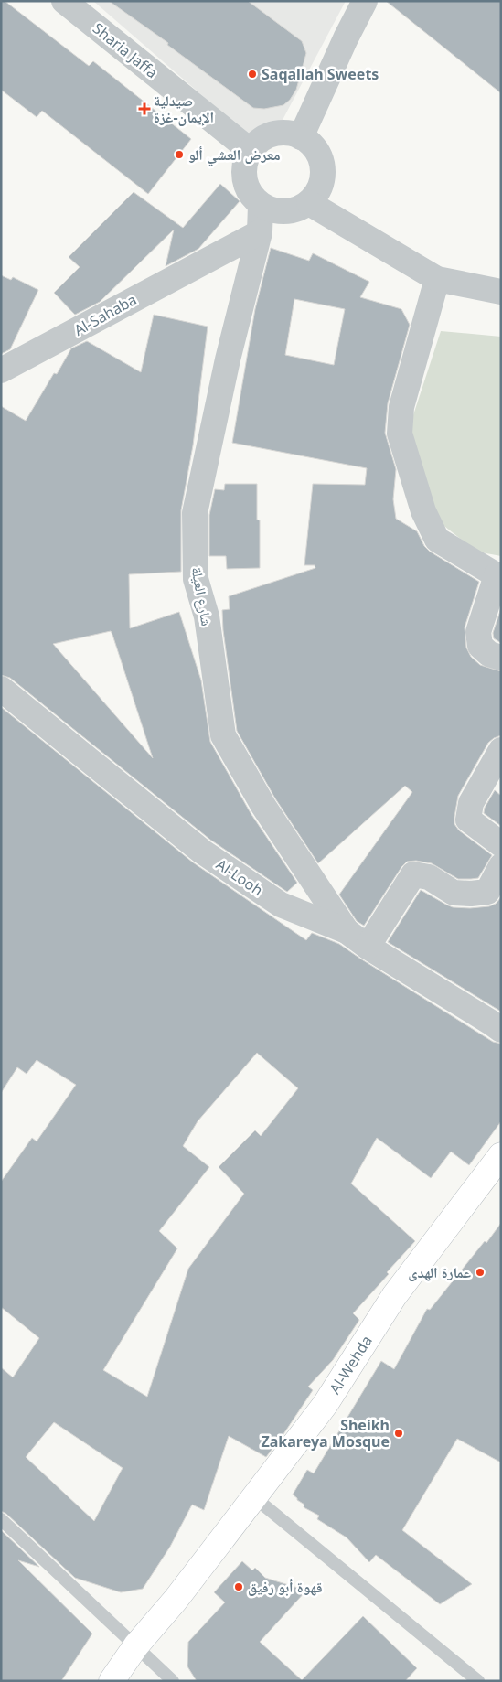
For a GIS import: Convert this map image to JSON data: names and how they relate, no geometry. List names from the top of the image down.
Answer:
{
  "streets": {
    "main road": ["Al-Wehda"],
    "street": ["Sharia Jaffa", "شارع العيلة", "Al-Looh"]
  },
  "crossings": [
    ["Sharia Jaffa", "شارع العيلة"],
    ["شارع العيلة", "Al-Looh"]
  ],
  "places": {
    "other": [
      "Saqallah Sweets",
      "معرض العشي ألو",
      "عمارة الهدى",
      "Sheikh Zakareya Mosque",
      "قهوة أبو رفيق"
    ],
    "health": ["صيدلية الإيمان-غزة"]
  }
}
